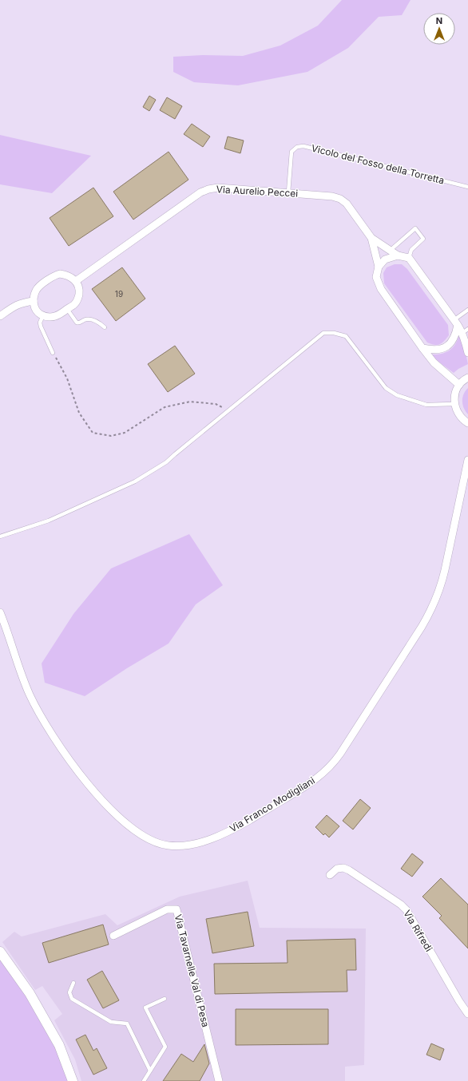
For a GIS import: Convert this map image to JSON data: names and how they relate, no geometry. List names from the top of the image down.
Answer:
{
  "streets": {
    "street": [
      "Via Aurelio Peccei",
      "Via Franco Modigliani",
      "Via Rifredi",
      "Via Tavarnelle Val di Pesa"
    ],
    "lane": ["Vicolo del Fosso della Torretta"]
  },
  "crossings": [
    ["Vicolo del Fosso della Torretta", "Via Aurelio Peccei"]
  ],
  "house_numbers": ["19"],
  "north": "top"
}
